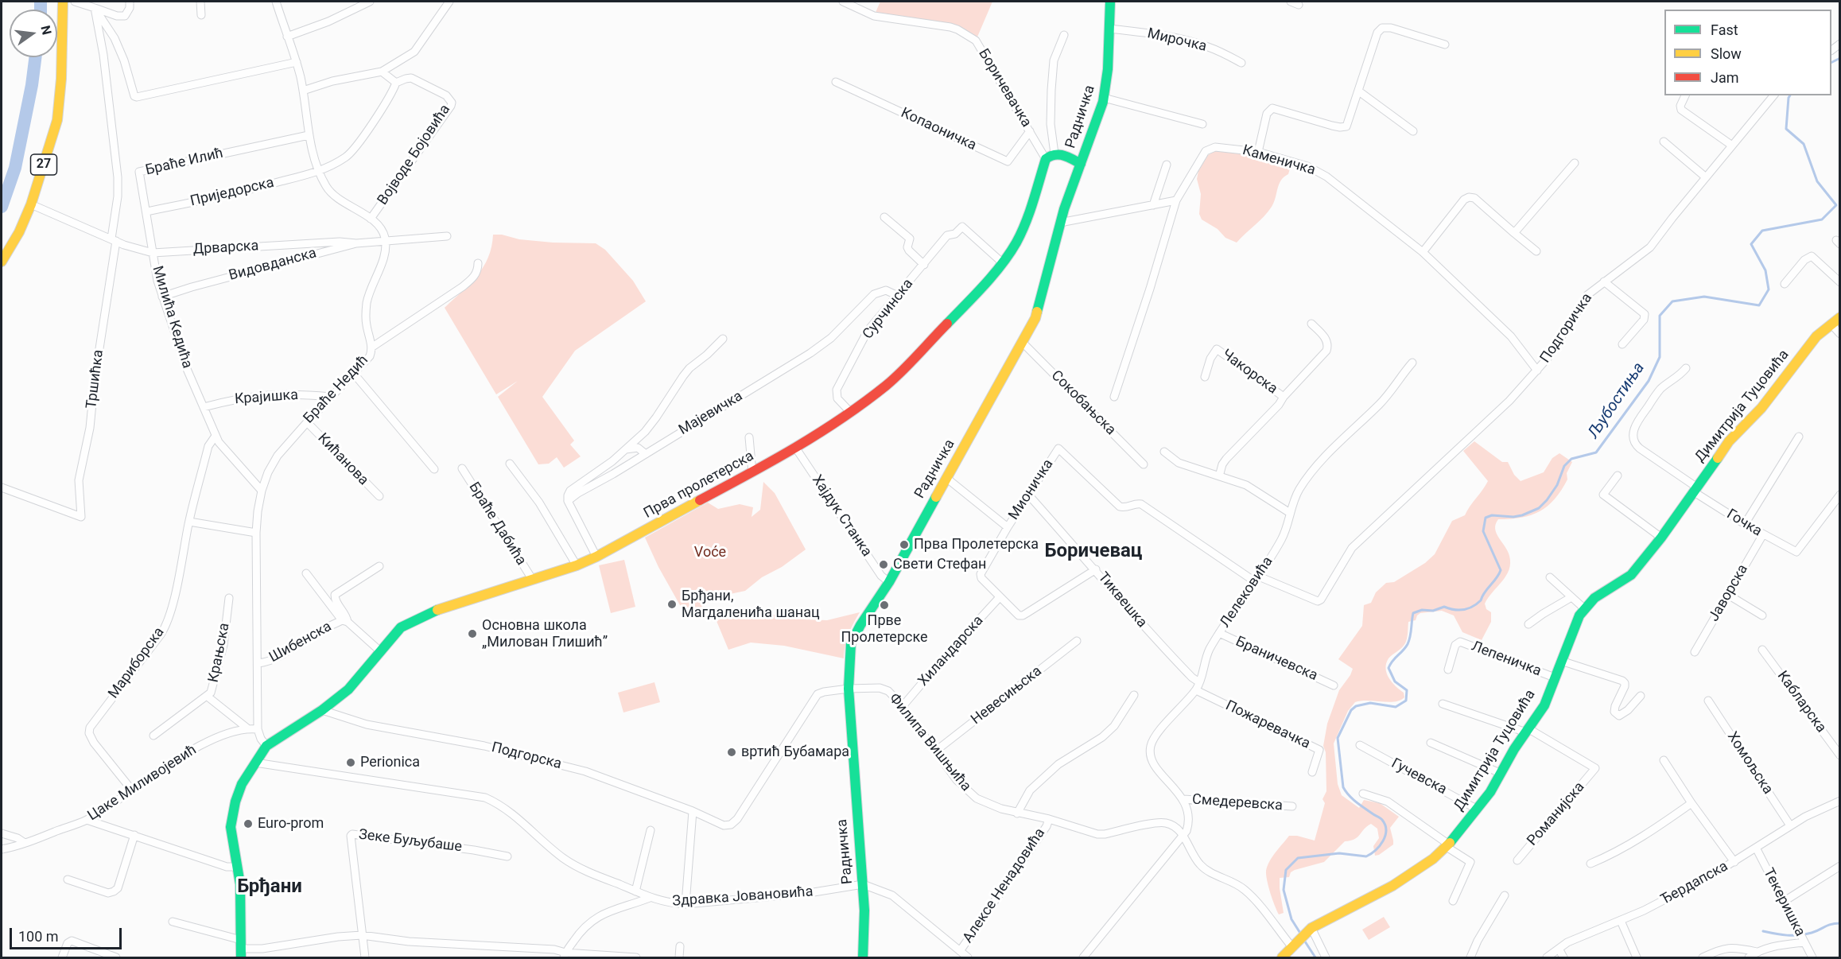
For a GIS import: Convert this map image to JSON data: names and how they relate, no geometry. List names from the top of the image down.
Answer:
{
  "streets": {
    "street": [
      "Мирочка",
      "Боричевачка",
      "Радничка",
      "Копаоничка",
      "Војводе Бојовића",
      "Каменичка",
      "Браће Илић",
      "27",
      "Приједорска",
      "Дрварска",
      "Видовданска",
      "Сурчинска",
      "Милића Кедића",
      "Подгоричка",
      "Чакорска",
      "Тршићка",
      "Браће Недић",
      "Крајишка",
      "Сокобањска",
      "Димитрија Туцовића",
      "Мајевичка",
      "Кићанова",
      "Прва пролетерска",
      "Мионичка",
      "Хајдук Станка",
      "Гочка",
      "Браће Дабића",
      "Лелековића",
      "Јаворска",
      "Тиквешка",
      "Шибенска",
      "Хиландарска",
      "Крањска",
      "Браничевска",
      "Лепеничка",
      "Мариборска",
      "Невесињска",
      "Кабларска",
      "Пожаревачка",
      "Филипа Вишњића",
      "Подгорска",
      "Хомољска",
      "Гучевска",
      "Цаке Миливојевић",
      "Смедеревска",
      "Романијска",
      "Зеке Буљубаше",
      "Ђердапска",
      "Алексе Ненадовића",
      "Здравка Јовановића",
      "Текеришка"
    ]
  },
  "crossings": [
    ["Мирочка", "Радничка"],
    ["Боричевачка", "Копаоничка"],
    ["Боричевачка", "Прва пролетерска"],
    ["Радничка", "Сокобањска"],
    ["Радничка", "Мионичка"],
    ["Радничка", "Хајдук Станка"],
    ["Радничка", "Филипа Вишњића"],
    ["Радничка", "Здравка Јовановића"],
    ["Каменичка", "Подгоричка"],
    ["Браће Илић", "Приједорска"],
    ["Браће Илић", "Дрварска"],
    ["Браће Илић", "Милића Кедића"],
    ["27", "Милића Кедића"],
    ["Дрварска", "Видовданска"],
    ["Дрварска", "Милића Кедића"],
    ["Видовданска", "Милића Кедића"],
    ["Видовданска", "Браће Недић"],
    ["Сурчинска", "Мајевичка"],
    ["Сурчинска", "Прва пролетерска"],
    ["Милића Кедића", "Тршићка"],
    ["Милића Кедића", "Браће Недић"],
    ["Милића Кедића", "Крајишка"],
    ["Милића Кедића", "Мариборска"],
    ["Подгоричка", "Мионичка"],
    ["Браће Недић", "Крајишка"],
    ["Браће Недић", "Кићанова"],
    ["Браће Недић", "Прва пролетерска"],
    ["Браће Недић", "Шибенска"],
    ["Браће Недић", "Цаке Миливојевић"],
    ["Димитрија Туцовића", "Гочка"],
    ["Димитрија Туцовића", "Лепеничка"],
    ["Димитрија Туцовића", "Филипа Вишњића"],
    ["Димитрија Туцовића", "Гучевска"],
    ["Димитрија Туцовића", "Романијска"],
    ["Прва пролетерска", "Хајдук Станка"],
    ["Прва пролетерска", "Браће Дабића"],
    ["Прва пролетерска", "Шибенска"],
    ["Прва пролетерска", "Подгорска"],
    ["Прва пролетерска", "Здравка Јовановића"],
    ["Мионичка", "Лелековића"],
    ["Мионичка", "Тиквешка"],
    ["Гочка", "Јаворска"],
    ["Лелековића", "Тиквешка"],
    ["Лелековића", "Браничевска"],
    ["Лелековића", "Пожаревачка"],
    ["Лелековића", "Филипа Вишњића"],
    ["Лелековића", "Смедеревска"],
    ["Хиландарска", "Филипа Вишњића"],
    ["Мариборска", "Цаке Миливојевић"],
    ["Невесињска", "Филипа Вишњића"],
    ["Филипа Вишњића", "Подгорска"],
    ["Филипа Вишњића", "Алексе Ненадовића"],
    ["Хомољска", "Ђердапска"],
    ["Ђердапска", "Текеришка"]
  ],
  "districts": ["Боричевац", "Брђани"],
  "water": ["Љубостиња"],
  "parks": ["Voće"],
  "places": [
    "Прва Пролетерска",
    "Свети Стефан",
    "Брђани, Магдаленића шанац",
    "Прве Пролетерске",
    "Основна школа „Милован Глишић”",
    "вртић Бубамара",
    "Perionica",
    "Euro-prom"
  ],
  "legend": ["Fast", "Slow", "Jam"],
  "scale_bar": "100 m",
  "north": "right"
}
